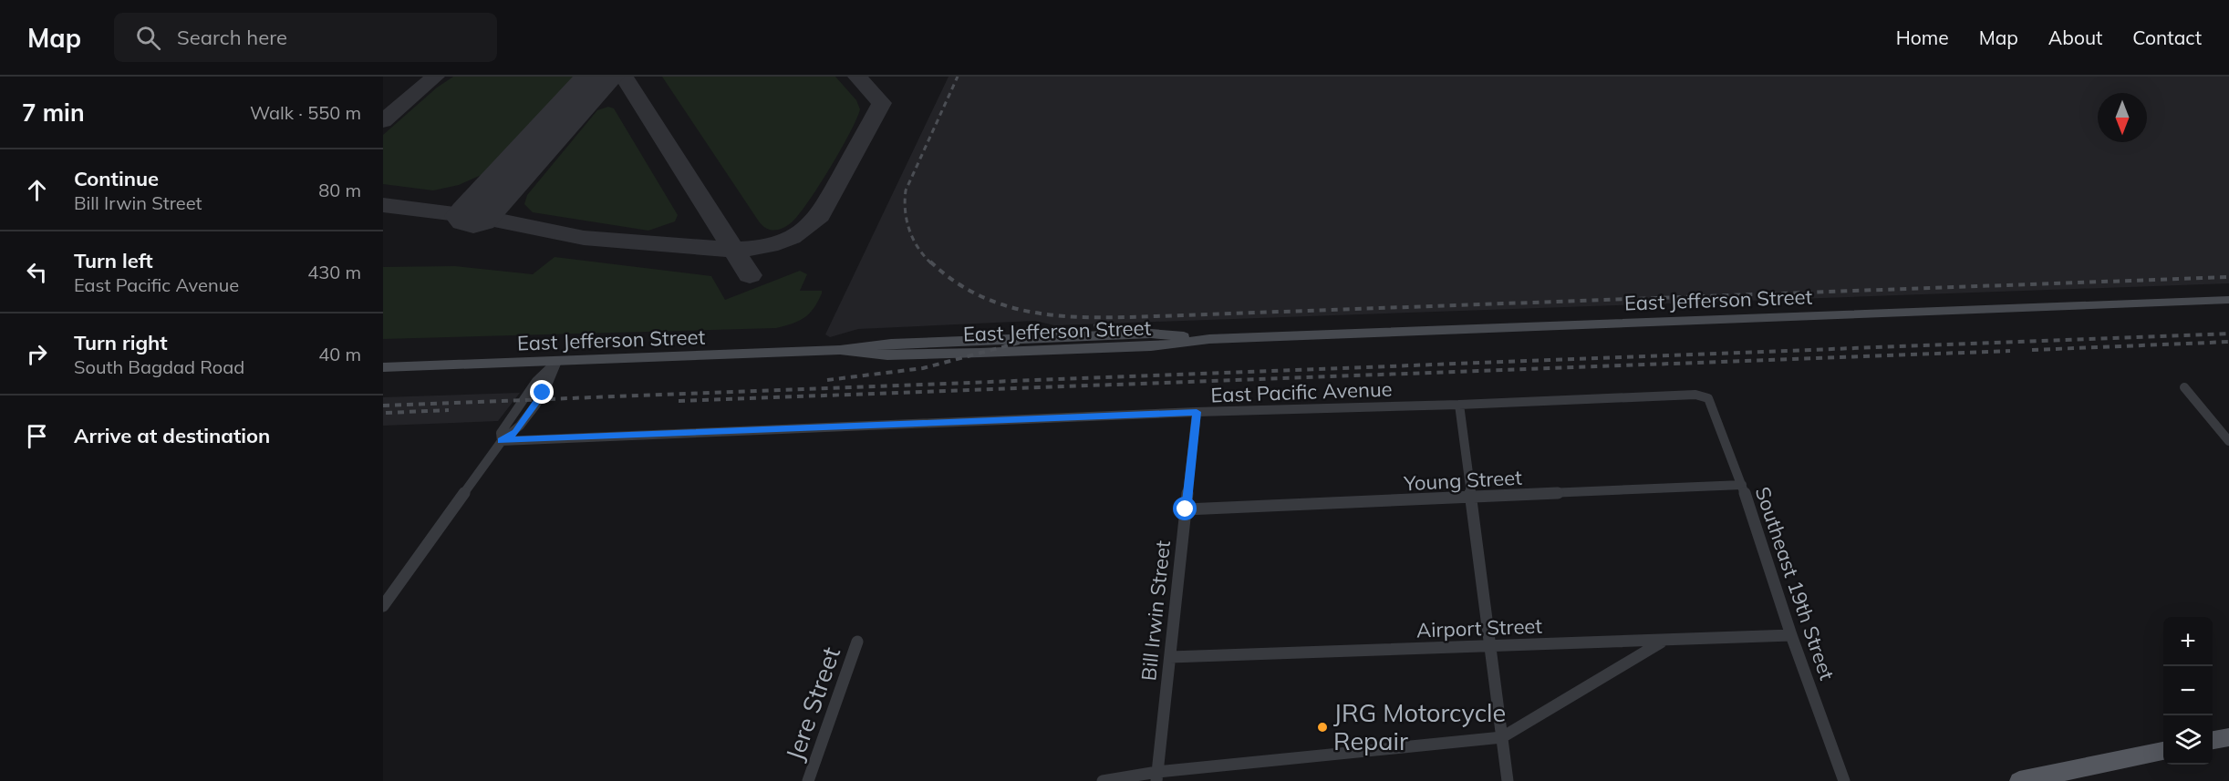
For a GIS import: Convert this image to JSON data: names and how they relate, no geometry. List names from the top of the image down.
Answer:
{
  "streets": {
    "main road": ["East Jefferson Street"],
    "street": [
      "East Pacific Avenue",
      "Young Street",
      "Southeast 19th Street",
      "Bill Irwin Street",
      "Airport Street",
      "Jere Street"
    ]
  },
  "crossings": [
    ["East Pacific Avenue", "Southeast 19th Street"],
    ["East Pacific Avenue", "Bill Irwin Street"],
    ["Young Street", "Southeast 19th Street"],
    ["Young Street", "Bill Irwin Street"],
    ["Southeast 19th Street", "Airport Street"],
    ["Bill Irwin Street", "Airport Street"]
  ],
  "places": ["JRG Motorcycle Repair"],
  "north": "bottom",
  "page": {
    "header": "Map",
    "search": "Search here",
    "nav": [
      "Home",
      "Map",
      "About",
      "Contact"
    ],
    "heading": ["7 min", "Walk · 550 m"],
    "list": [
      ["Continue", "Bill Irwin Street", "80 m"],
      ["Turn left", "East Pacific Avenue", "430 m"],
      ["Turn right", "South Bagdad Road", "40 m"],
      "Arrive at destination"
    ],
    "map_buttons": ["+", "−"]
  }
}
